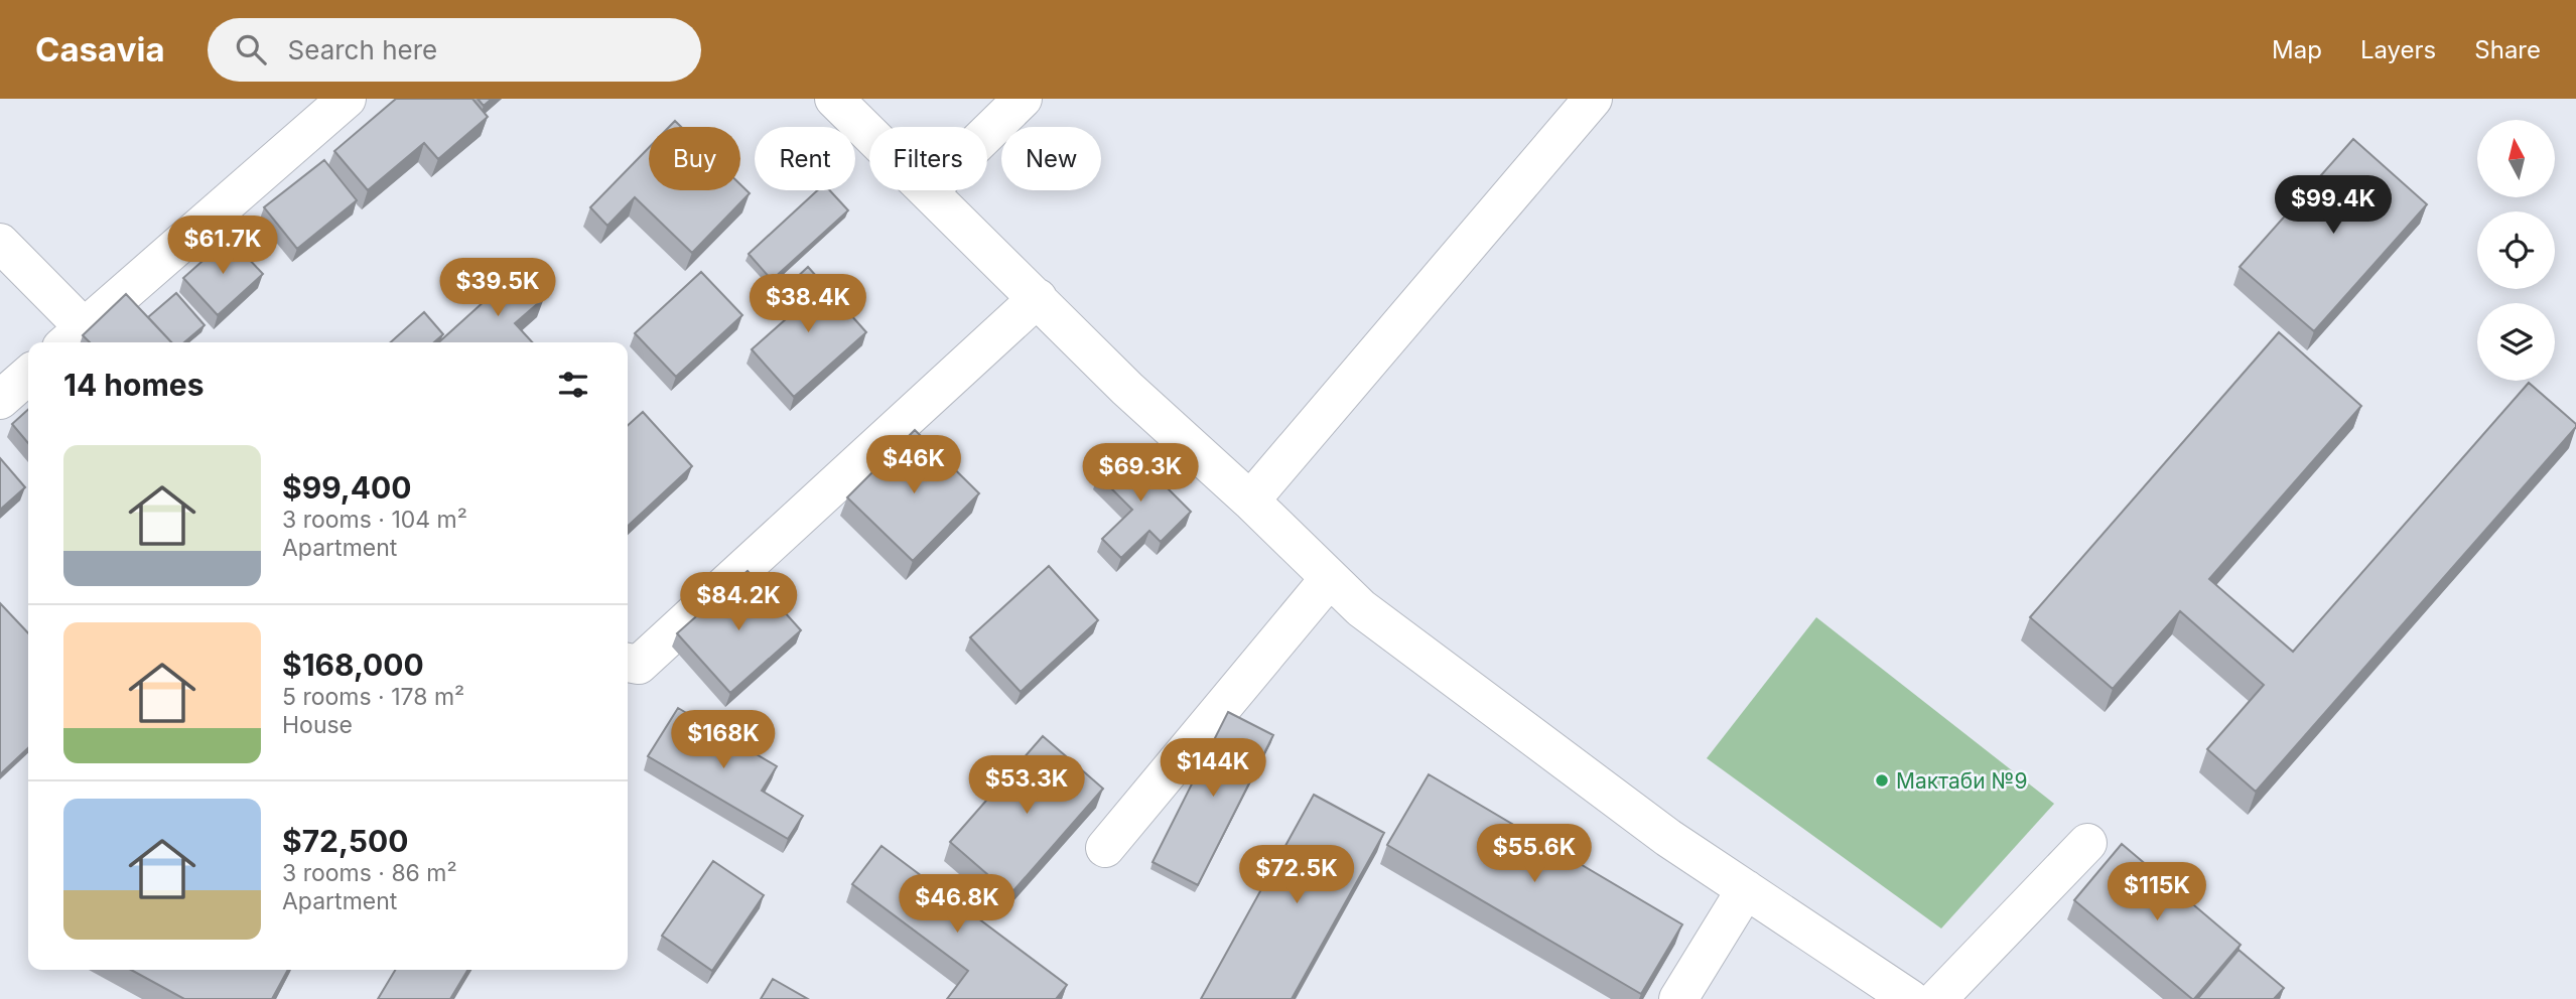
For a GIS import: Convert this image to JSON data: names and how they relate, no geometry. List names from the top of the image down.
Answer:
{
  "places": ["Мактаби №9"],
  "north": "top",
  "page": {
    "header": "Casavia",
    "search": "Search here",
    "nav": ["Map", "Layers", "Share"],
    "chip": [
      "Buy",
      "Rent",
      "Filters",
      "New"
    ],
    "price": [
      "$99.4K",
      "$61.7K",
      "$39.5K",
      "$38.4K",
      "$46K",
      "$69.3K",
      "$84.2K",
      "$168K",
      "$144K",
      "$53.3K",
      "$55.6K",
      "$72.5K",
      "$115K",
      "$46.8K"
    ],
    "heading": "14 homes",
    "list": [
      {
        "name": "$99,400",
        "note": "3 rooms · 104 m² · Apartment"
      },
      {
        "name": "$168,000",
        "note": "5 rooms · 178 m² · House"
      },
      {
        "name": "$72,500",
        "note": "3 rooms · 86 m² · Apartment"
      }
    ]
  }
}
